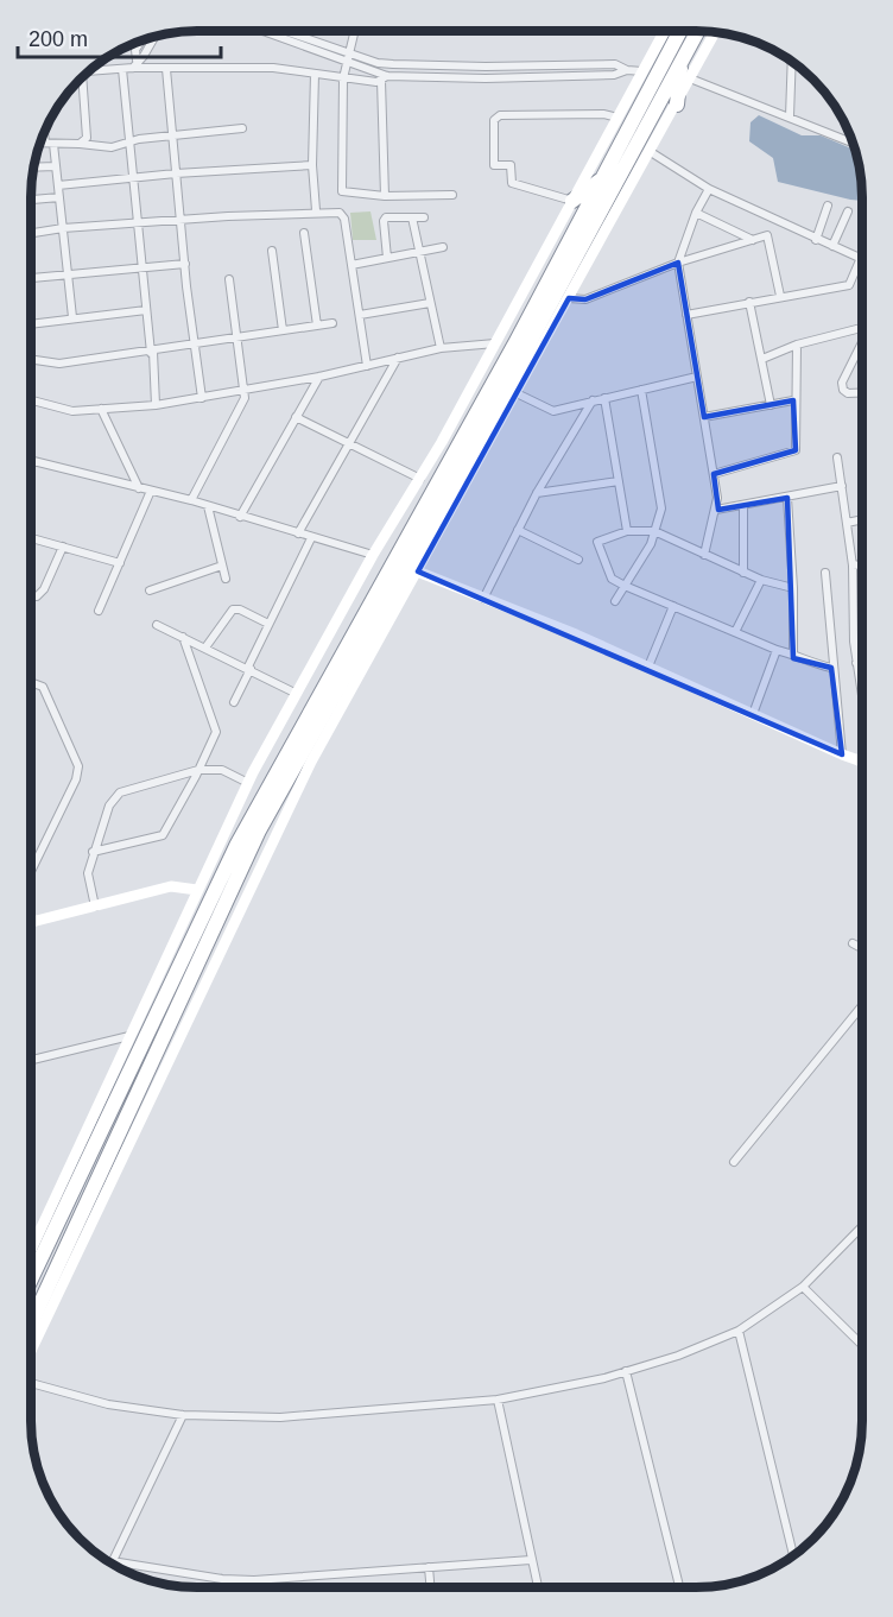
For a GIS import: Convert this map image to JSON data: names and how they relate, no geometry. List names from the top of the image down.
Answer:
{
  "scale_bar": "200 m"
}
